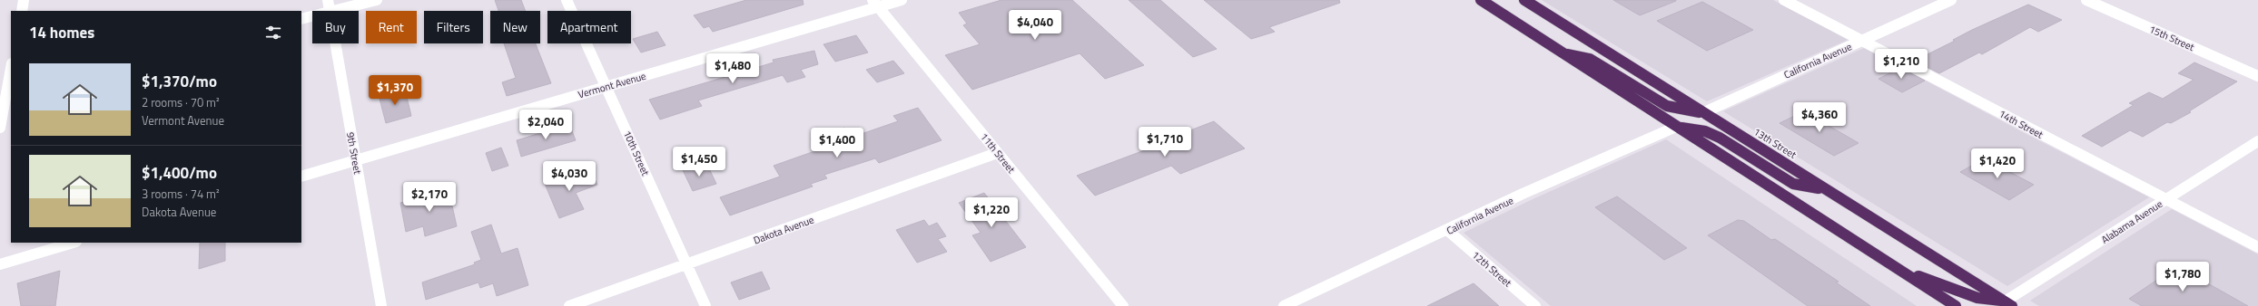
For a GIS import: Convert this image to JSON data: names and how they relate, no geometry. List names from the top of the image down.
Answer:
{
  "streets": {
    "highway": ["13th Street"],
    "street": [
      "15th Street",
      "California Avenue",
      "Vermont Avenue",
      "14th Street",
      "9th Street",
      "10th Street",
      "11th Street",
      "Alabama Avenue",
      "Dakota Avenue",
      "12th Street"
    ]
  },
  "crossings": [
    ["California Avenue", "14th Street"],
    ["California Avenue", "13th Street"],
    ["California Avenue", "12th Street"],
    ["Vermont Avenue", "9th Street"],
    ["Vermont Avenue", "10th Street"],
    ["Vermont Avenue", "11th Street"],
    ["14th Street", "Alabama Avenue"],
    ["13th Street", "Alabama Avenue"],
    ["10th Street", "Dakota Avenue"],
    ["11th Street", "Dakota Avenue"]
  ],
  "page": {
    "price": [
      "$4,040",
      "$1,210",
      "$1,480",
      "$1,370",
      "$4,360",
      "$2,040",
      "$1,710",
      "$1,400",
      "$1,450",
      "$1,420",
      "$4,030",
      "$2,170",
      "$1,220",
      "$1,780"
    ],
    "chip": [
      "Buy",
      "Rent",
      "Filters",
      "New",
      "Apartment"
    ],
    "heading": "14 homes",
    "list": [
      {
        "name": "$1,370/mo",
        "note": "2 rooms · 70 m² · Vermont Avenue"
      },
      {
        "name": "$1,400/mo",
        "note": "3 rooms · 74 m² · Dakota Avenue"
      }
    ]
  }
}
